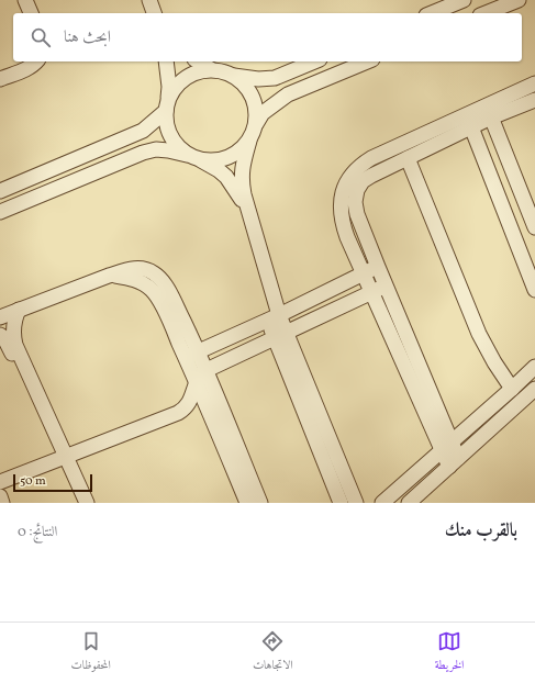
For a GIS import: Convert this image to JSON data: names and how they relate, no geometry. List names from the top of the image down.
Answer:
{
  "scale_bar": "50 m",
  "page": {
    "search": "ابحث هنا",
    "scale": "50 m",
    "heading": ["بالقرب منك", "النتائج: 0"],
    "nav": ["الخريطة", "الاتجاهات", "المحفوظات"]
  }
}
